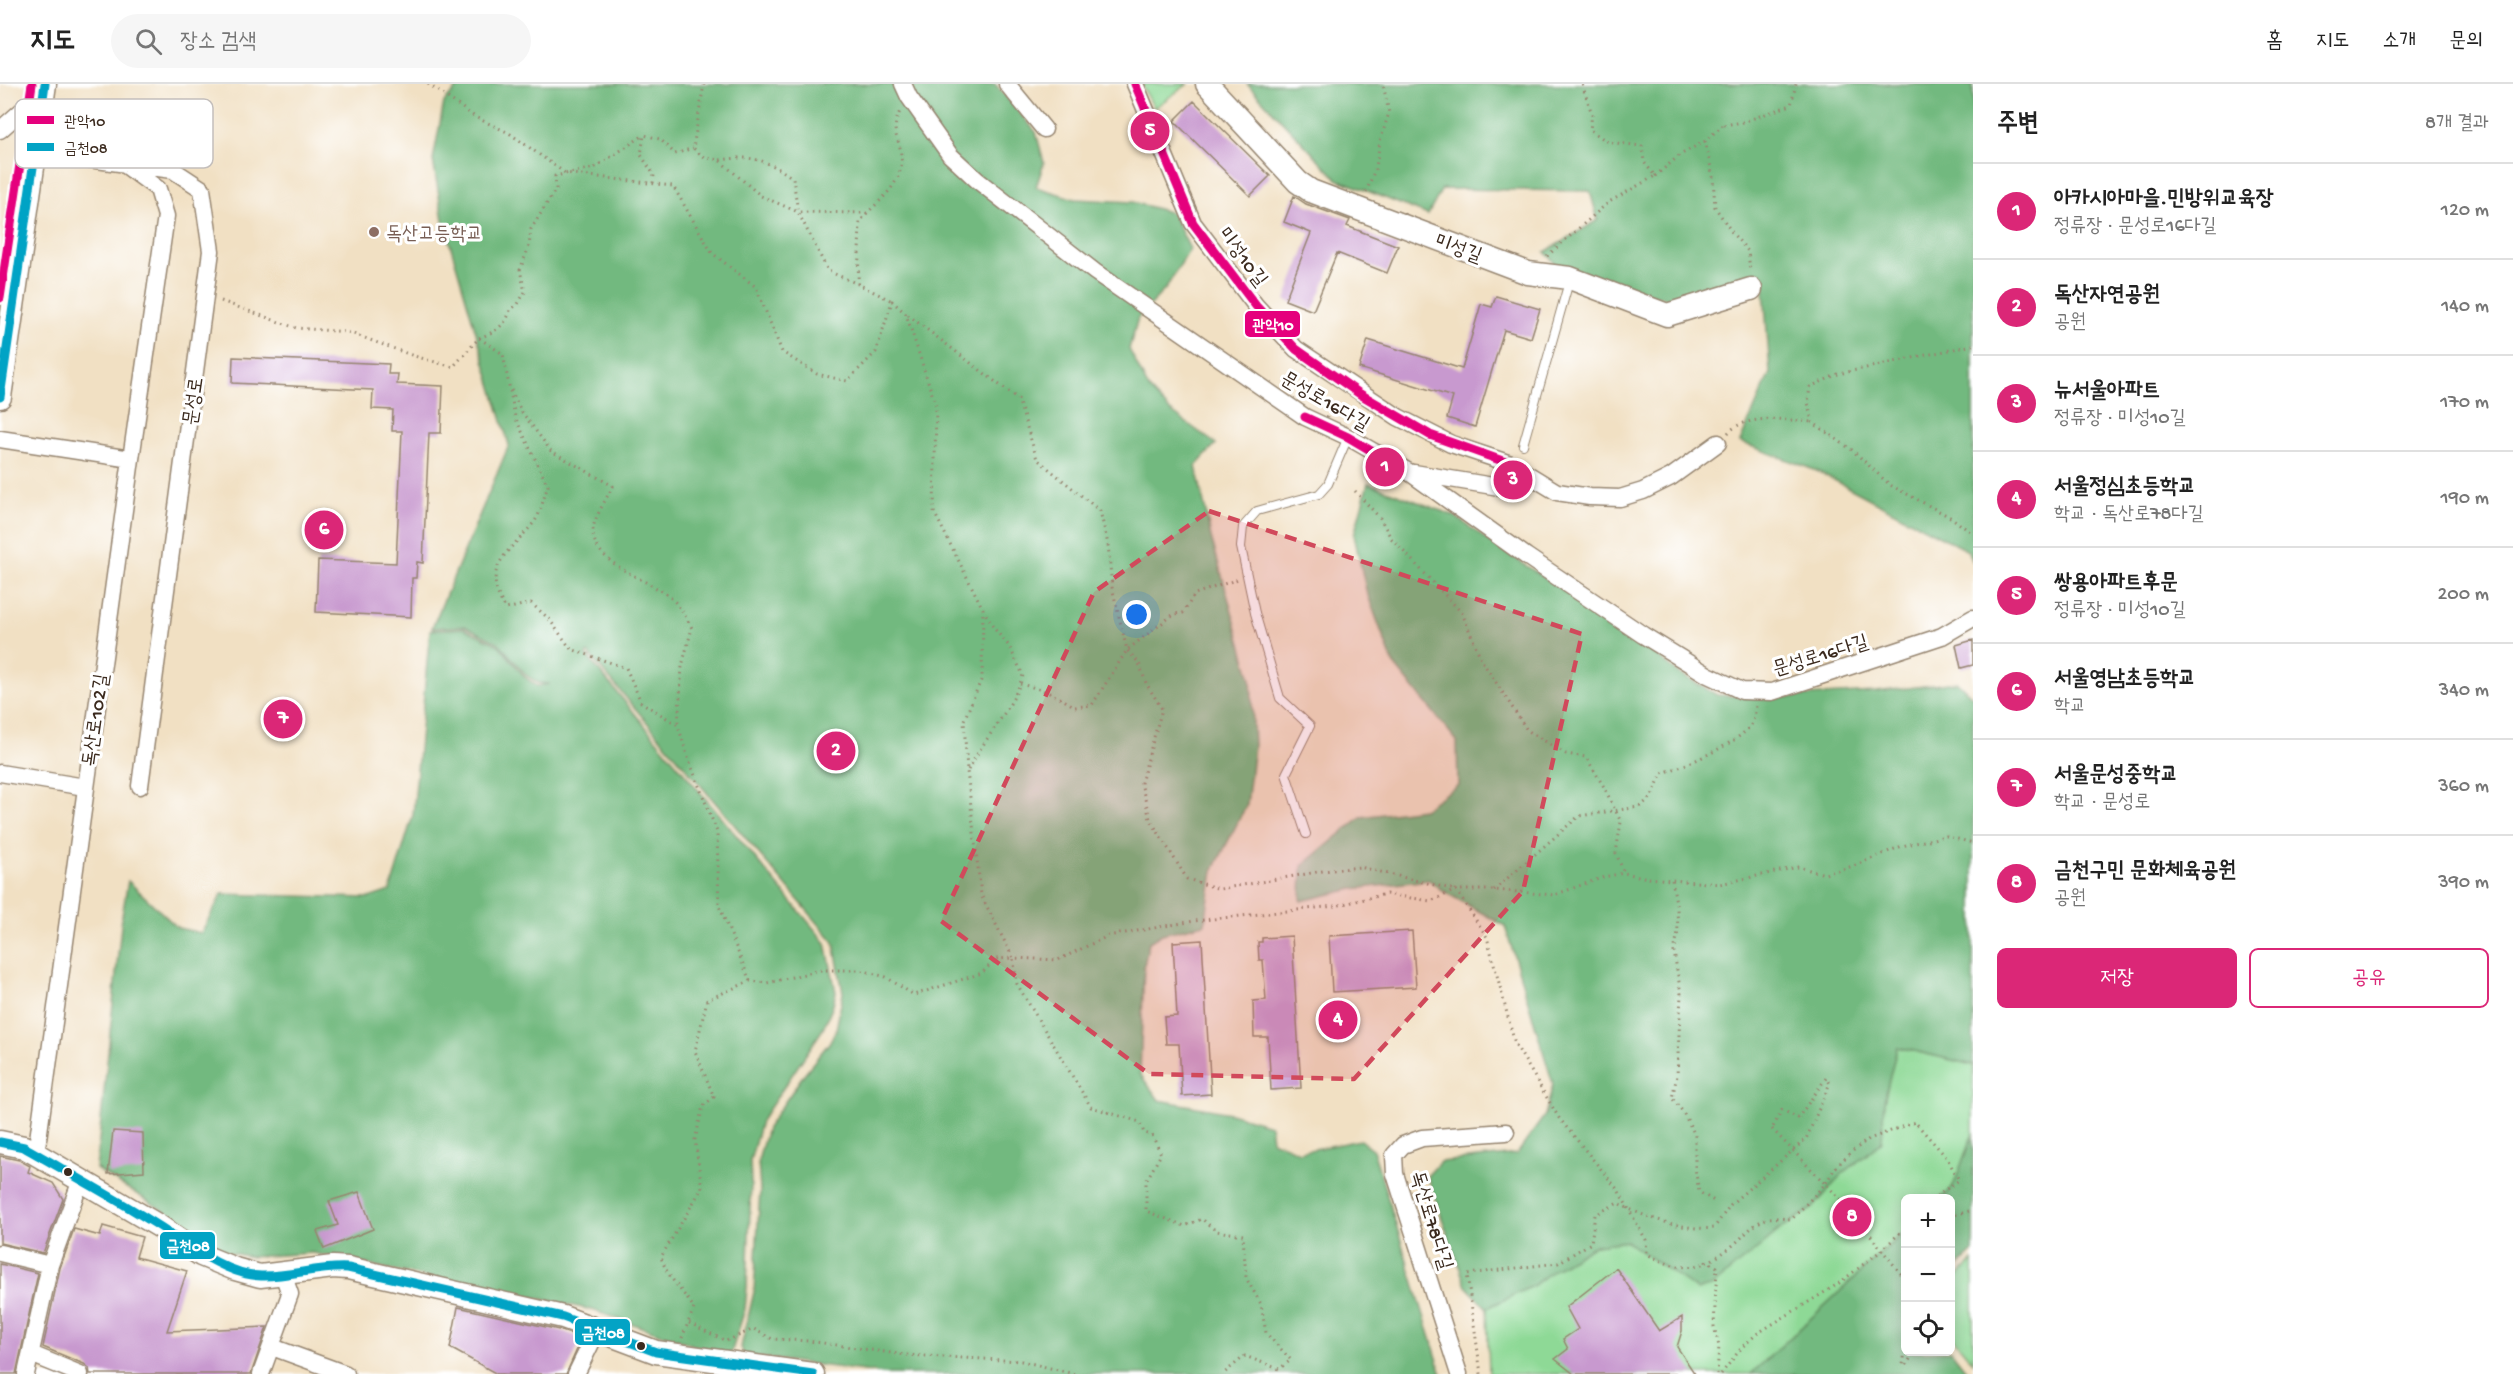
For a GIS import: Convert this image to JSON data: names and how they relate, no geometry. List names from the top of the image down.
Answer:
{
  "streets": {
    "street": [
      "미성길",
      "미성10길",
      "문성로16다길",
      "문성로",
      "독산로102길",
      "독산로78다길"
    ]
  },
  "places": ["독산고등학교"],
  "lines": ["transit line 관악10", "transit line 금천08"],
  "legend": ["관악10", "금천08"],
  "page": {
    "header": "지도",
    "search": "장소 검색",
    "nav": [
      "홈",
      "지도",
      "소개",
      "문의"
    ],
    "heading": ["주변", "8개 결과"],
    "pins": [
      "5",
      "1",
      "3",
      "6",
      "7",
      "2",
      "4",
      "8"
    ],
    "list": [
      {
        "mark": "1",
        "name": "아카시아마을.민방위교육장",
        "note": "정류장 · 문성로16다길",
        "value": "120 m"
      },
      {
        "mark": "2",
        "name": "독산자연공원",
        "note": "공원",
        "value": "140 m"
      },
      {
        "mark": "3",
        "name": "뉴서울아파트",
        "note": "정류장 · 미성10길",
        "value": "170 m"
      },
      {
        "mark": "4",
        "name": "서울정심초등학교",
        "note": "학교 · 독산로78다길",
        "value": "190 m"
      },
      {
        "mark": "5",
        "name": "쌍용아파트후문",
        "note": "정류장 · 미성10길",
        "value": "200 m"
      },
      {
        "mark": "6",
        "name": "서울영남초등학교",
        "note": "학교",
        "value": "340 m"
      },
      {
        "mark": "7",
        "name": "서울문성중학교",
        "note": "학교 · 문성로",
        "value": "360 m"
      },
      {
        "mark": "8",
        "name": "금천구민 문화체육공원",
        "note": "공원",
        "value": "390 m"
      }
    ],
    "buttons": ["저장", "공유"],
    "map_buttons": ["+", "−"]
  }
}
